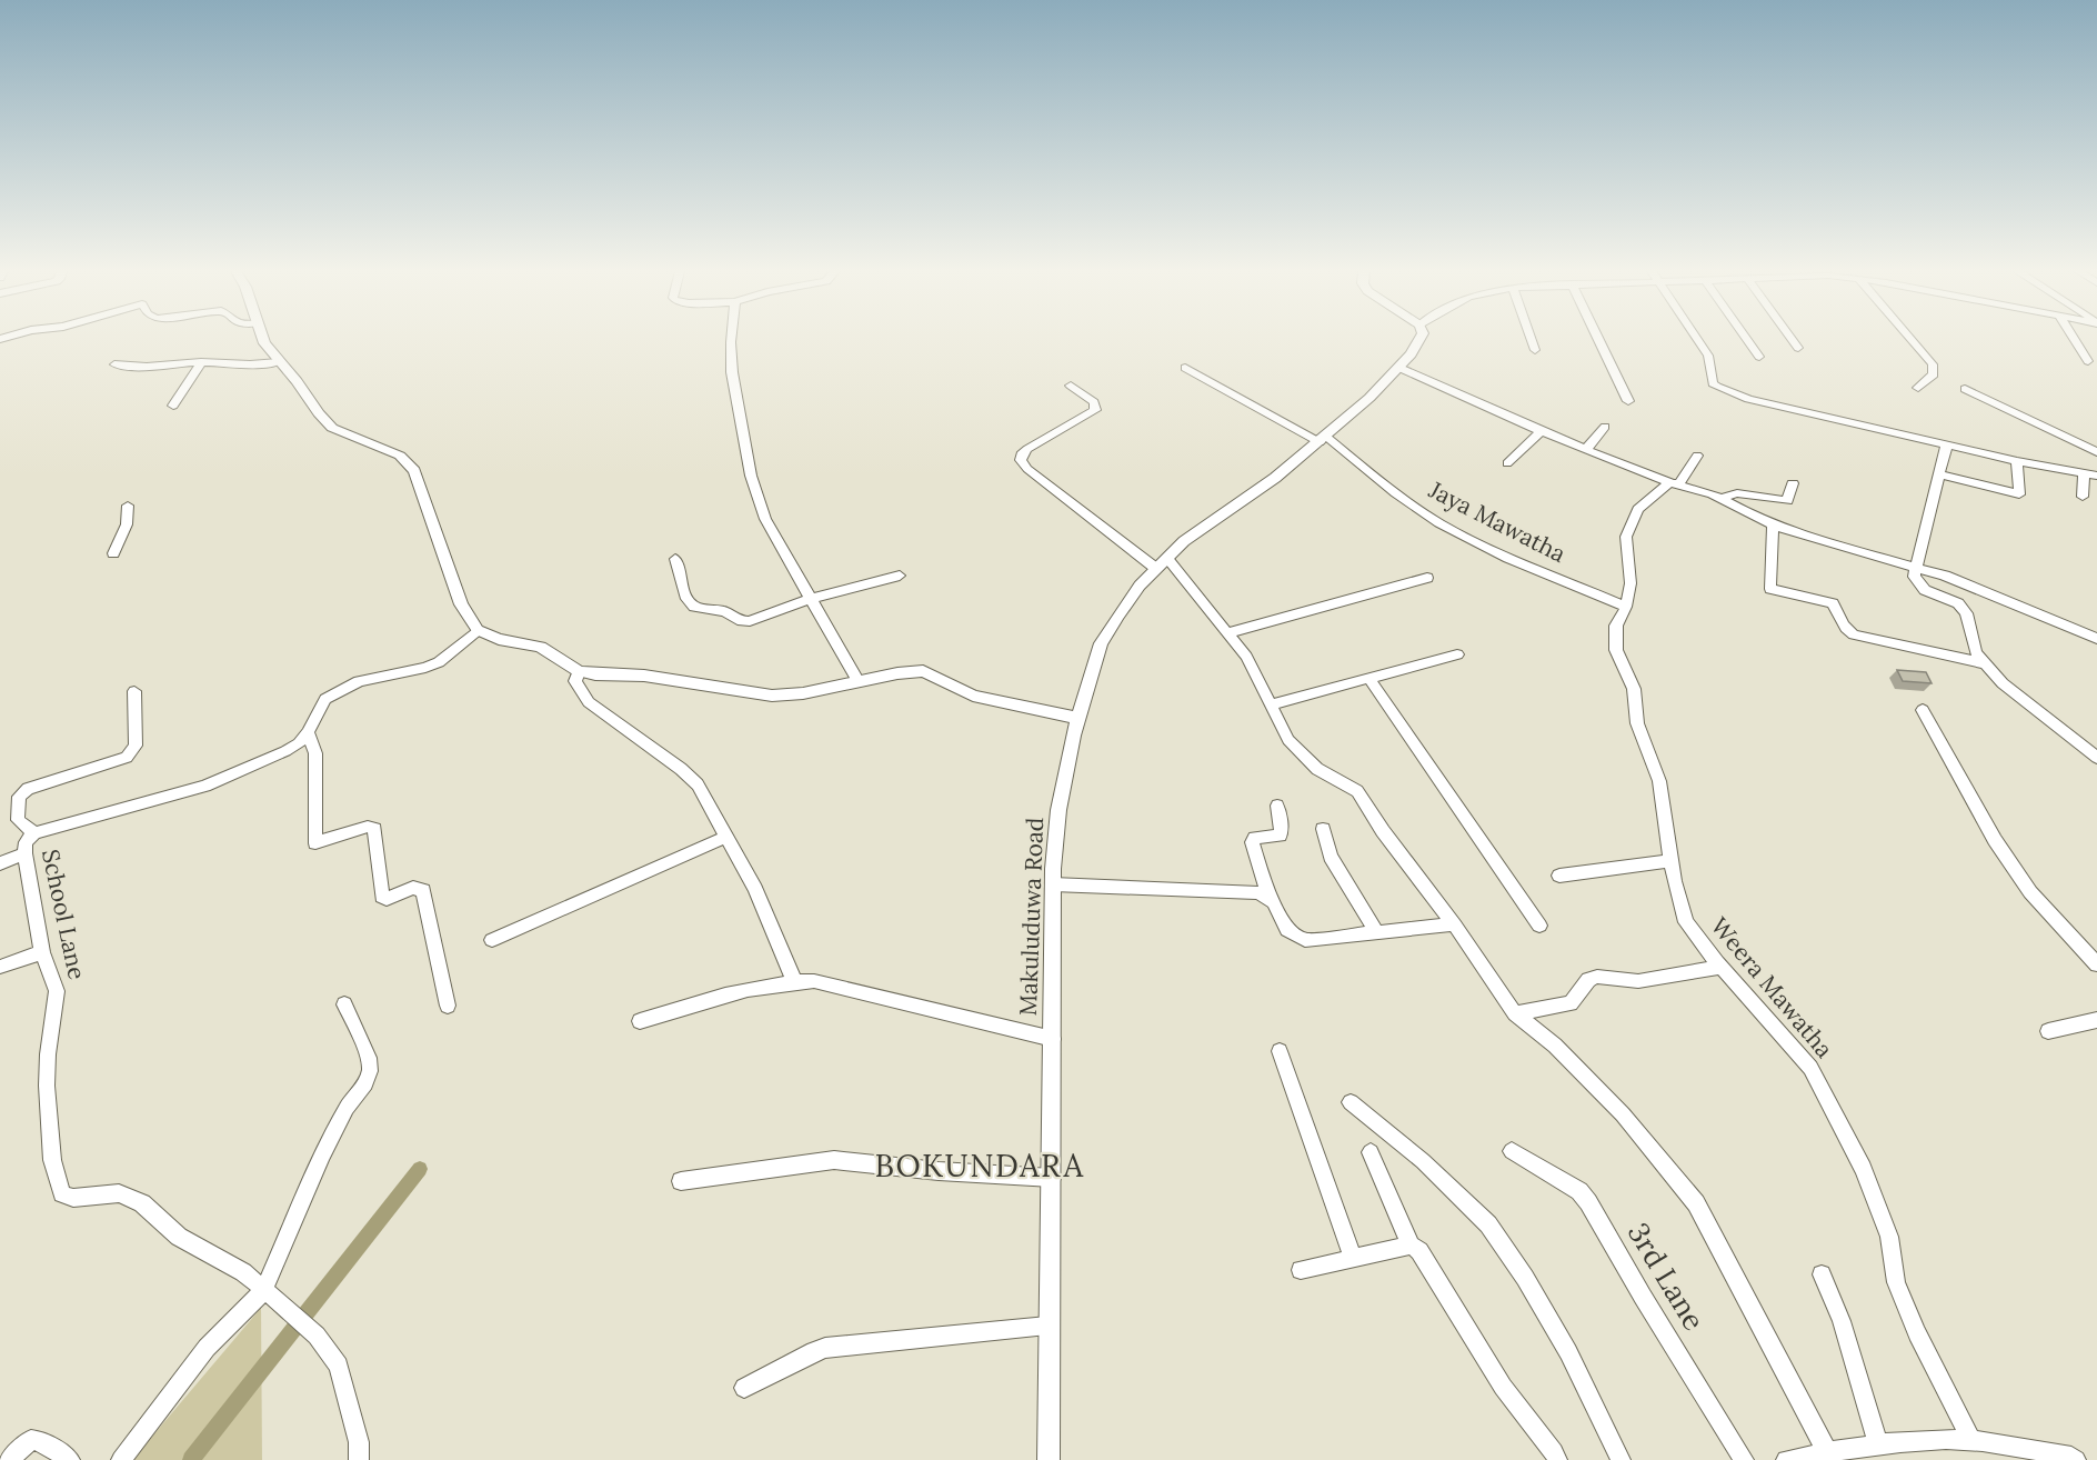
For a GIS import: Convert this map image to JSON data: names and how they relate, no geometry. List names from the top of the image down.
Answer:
{
  "streets": {
    "street": [
      "Jaya Mawatha",
      "School Lane",
      "Makuluduwa Road",
      "Weera Mawatha",
      "3rd Lane"
    ]
  },
  "crossings": [
    ["Jaya Mawatha", "Makuluduwa Road"],
    ["Jaya Mawatha", "Weera Mawatha"]
  ],
  "districts": ["BOKUNDARA"]
}
